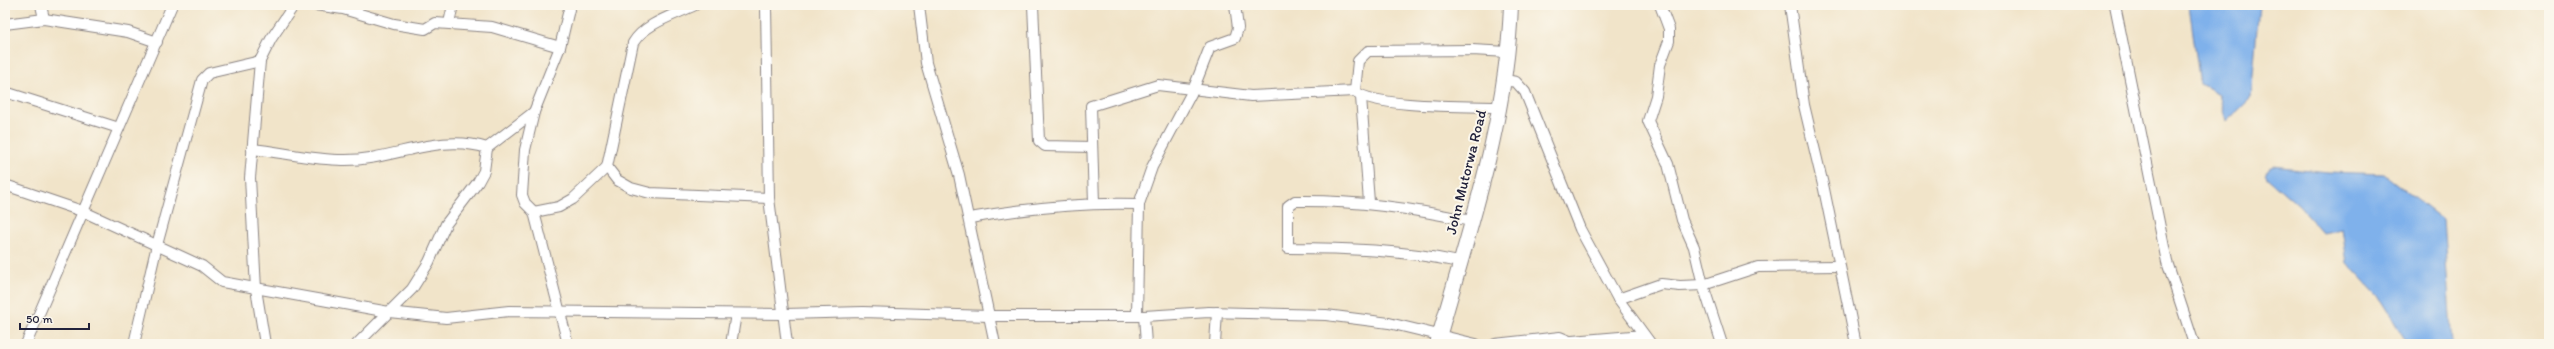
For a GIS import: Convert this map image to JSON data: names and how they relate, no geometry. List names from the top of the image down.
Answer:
{
  "streets": {
    "street": ["John Mutorwa Road"]
  },
  "scale_bar": "50 m"
}
